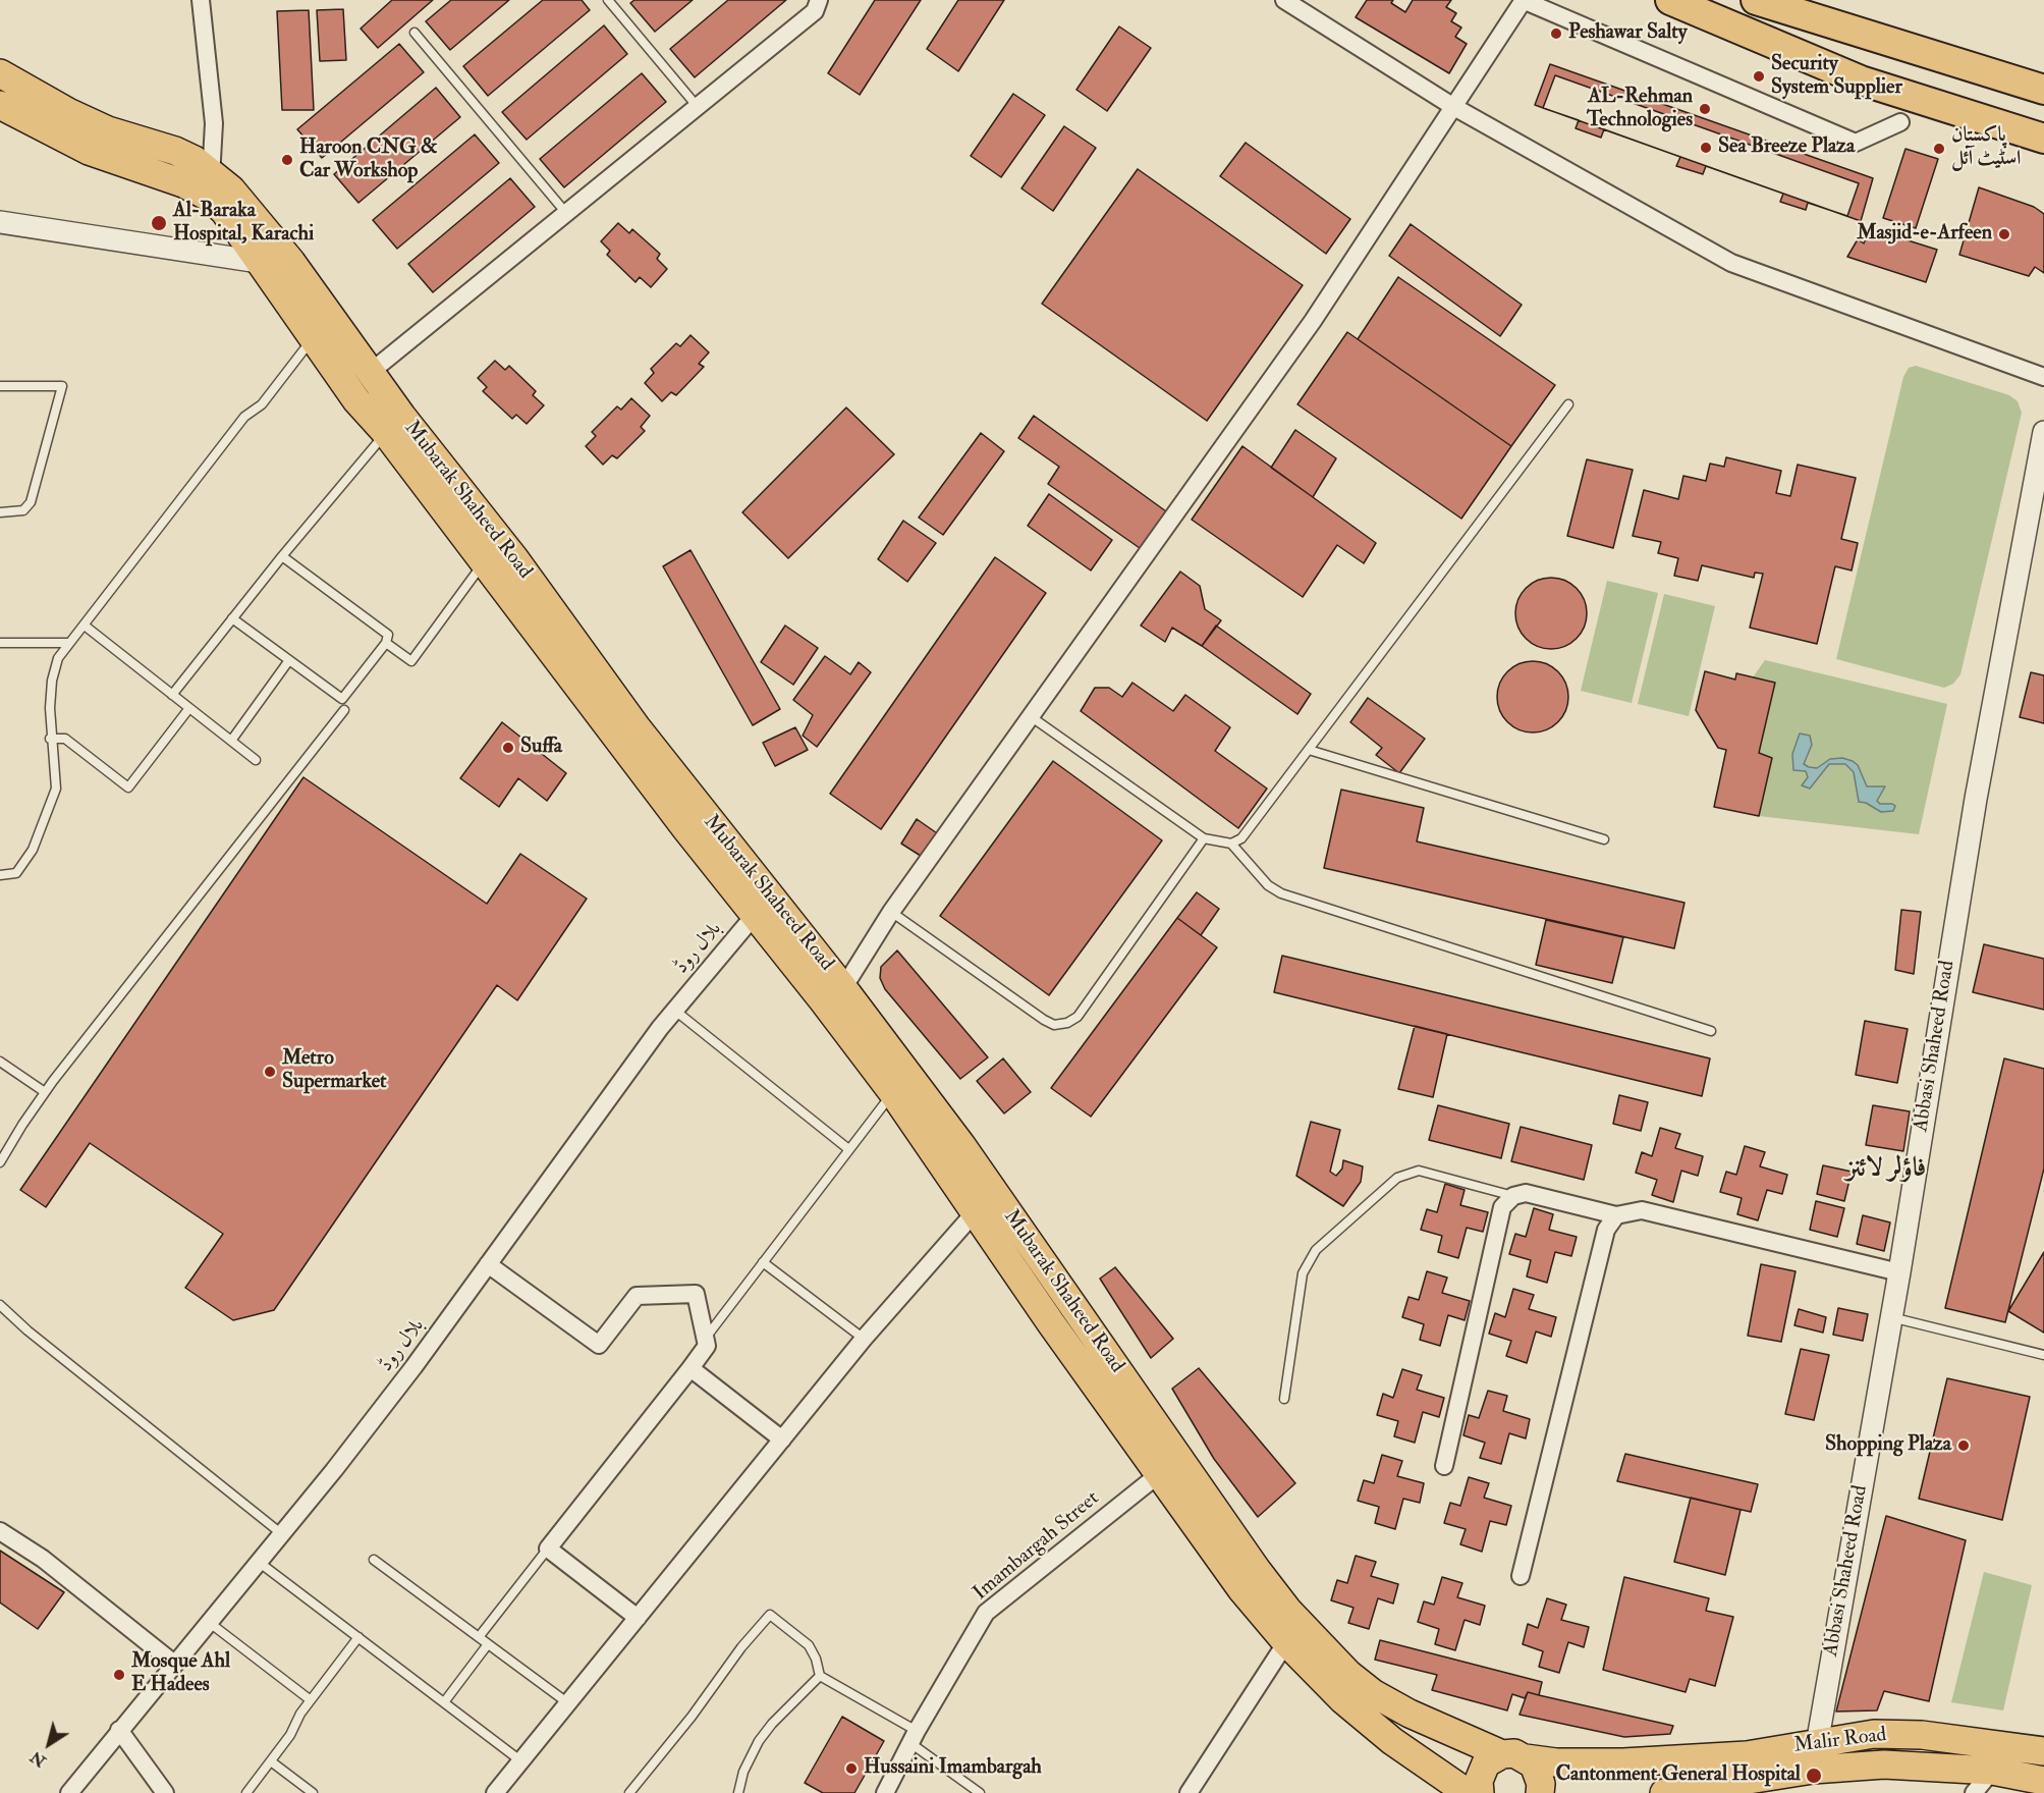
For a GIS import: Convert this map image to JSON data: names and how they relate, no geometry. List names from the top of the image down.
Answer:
{
  "streets": {
    "main road": ["Mubarak Shaheed Road", "Malir Road"],
    "street": ["بلال روڈ", "Abbasi Shaheed Road", "Imambargah Street"]
  },
  "crossings": [
    ["Mubarak Shaheed Road", "بلال روڈ"],
    ["Mubarak Shaheed Road", "Imambargah Street"],
    ["Mubarak Shaheed Road", "Malir Road"],
    ["Abbasi Shaheed Road", "Malir Road"]
  ],
  "districts": ["فاؤلر لائنز"],
  "places": [
    "Peshawar Salty",
    "Security System Supplier",
    "AL-Rehman Technologies",
    "Sea Breeze Plaza",
    "پاکستان اسٹیٹ آئل",
    "Haroon CNG & Car Workshop",
    "Al-Baraka Hospital, Karachi",
    "Masjid-e-Arfeen",
    "Suffa",
    "Metro Supermarket",
    "Shopping Plaza",
    "Mosque Ahl E Hadees",
    "Hussaini Imambargah",
    "Cantonment General Hospital"
  ],
  "north": "bottom left"
}
